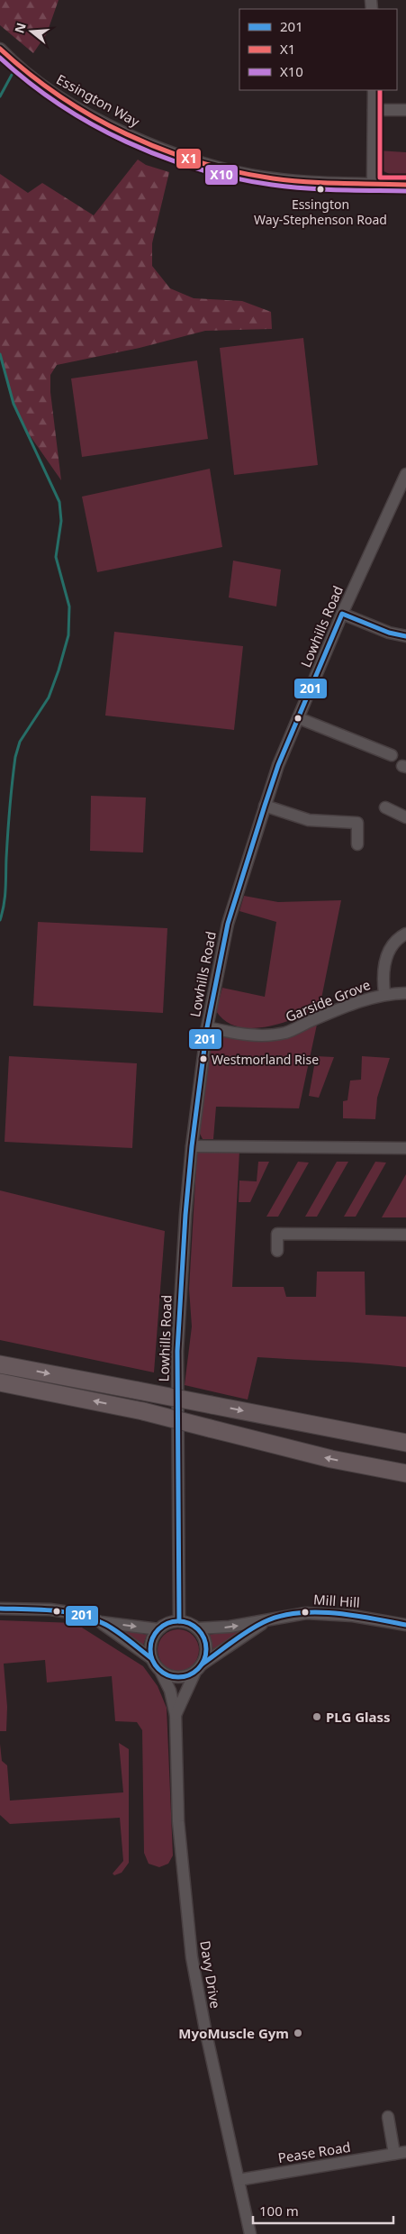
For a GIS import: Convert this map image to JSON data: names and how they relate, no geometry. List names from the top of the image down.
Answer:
{
  "streets": {
    "street": [
      "Essington Way",
      "Lowhills Road",
      "Garside Grove",
      "Mill Hill",
      "Davy Drive",
      "Pease Road"
    ]
  },
  "crossings": [
    ["Lowhills Road", "Garside Grove"],
    ["Lowhills Road", "Mill Hill"],
    ["Lowhills Road", "Davy Drive"],
    ["Mill Hill", "Davy Drive"],
    ["Davy Drive", "Pease Road"]
  ],
  "places": [
    "Essington Way-Stephenson Road",
    "Westmorland Rise",
    "PLG Glass",
    "MyoMuscle Gym"
  ],
  "lines": ["transit line X1", "transit line X10", "transit line 201"],
  "legend": ["201", "X1", "X10"],
  "scale_bar": "100 m",
  "north": "left"
}
